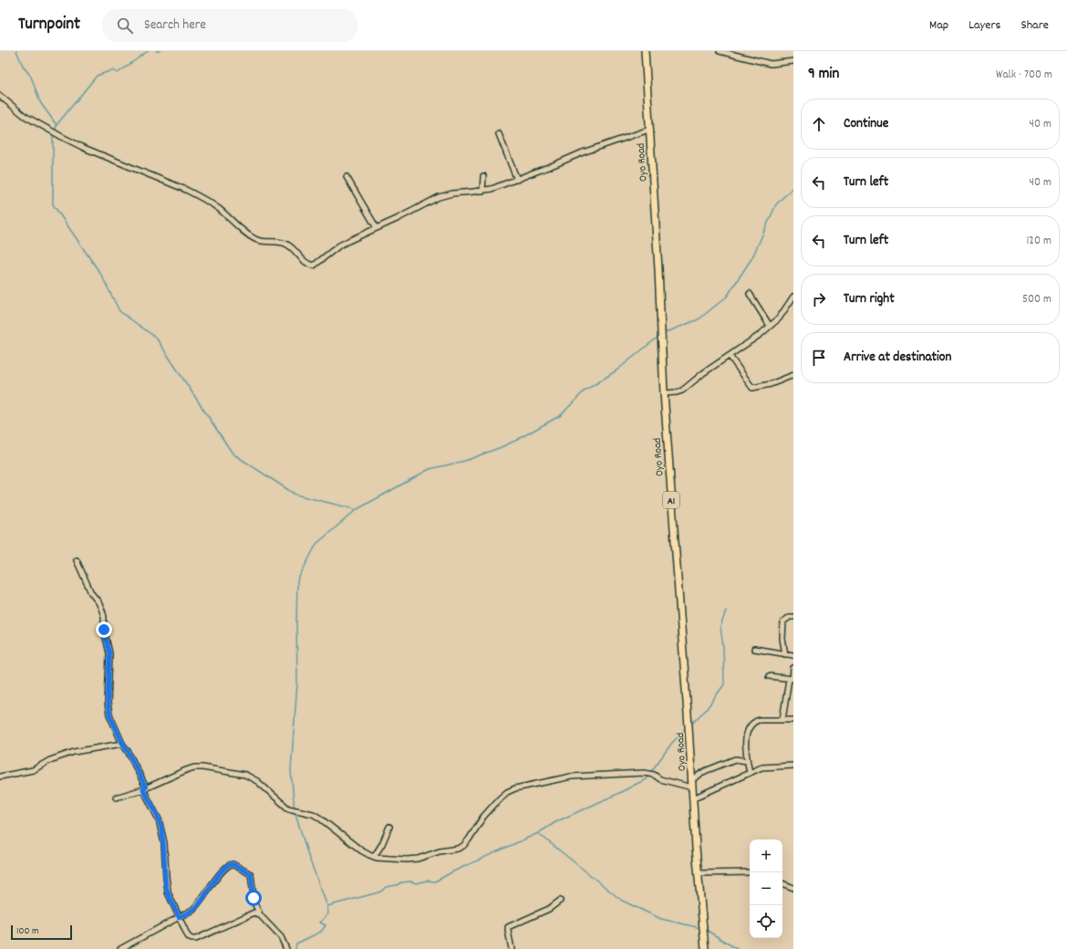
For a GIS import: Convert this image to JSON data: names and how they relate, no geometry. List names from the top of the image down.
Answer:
{
  "streets": {
    "highway": ["Oyo Road", "A1"]
  },
  "scale_bar": "100 m",
  "page": {
    "header": "Turnpoint",
    "search": "Search here",
    "nav": ["Map", "Layers", "Share"],
    "heading": ["9 min", "Walk · 700 m"],
    "list": [
      ["Continue", "40 m"],
      ["Turn left", "40 m"],
      ["Turn left", "120 m"],
      ["Turn right", "500 m"],
      "Arrive at destination"
    ],
    "map_buttons": ["+", "−"],
    "scale": "100 m"
  }
}
